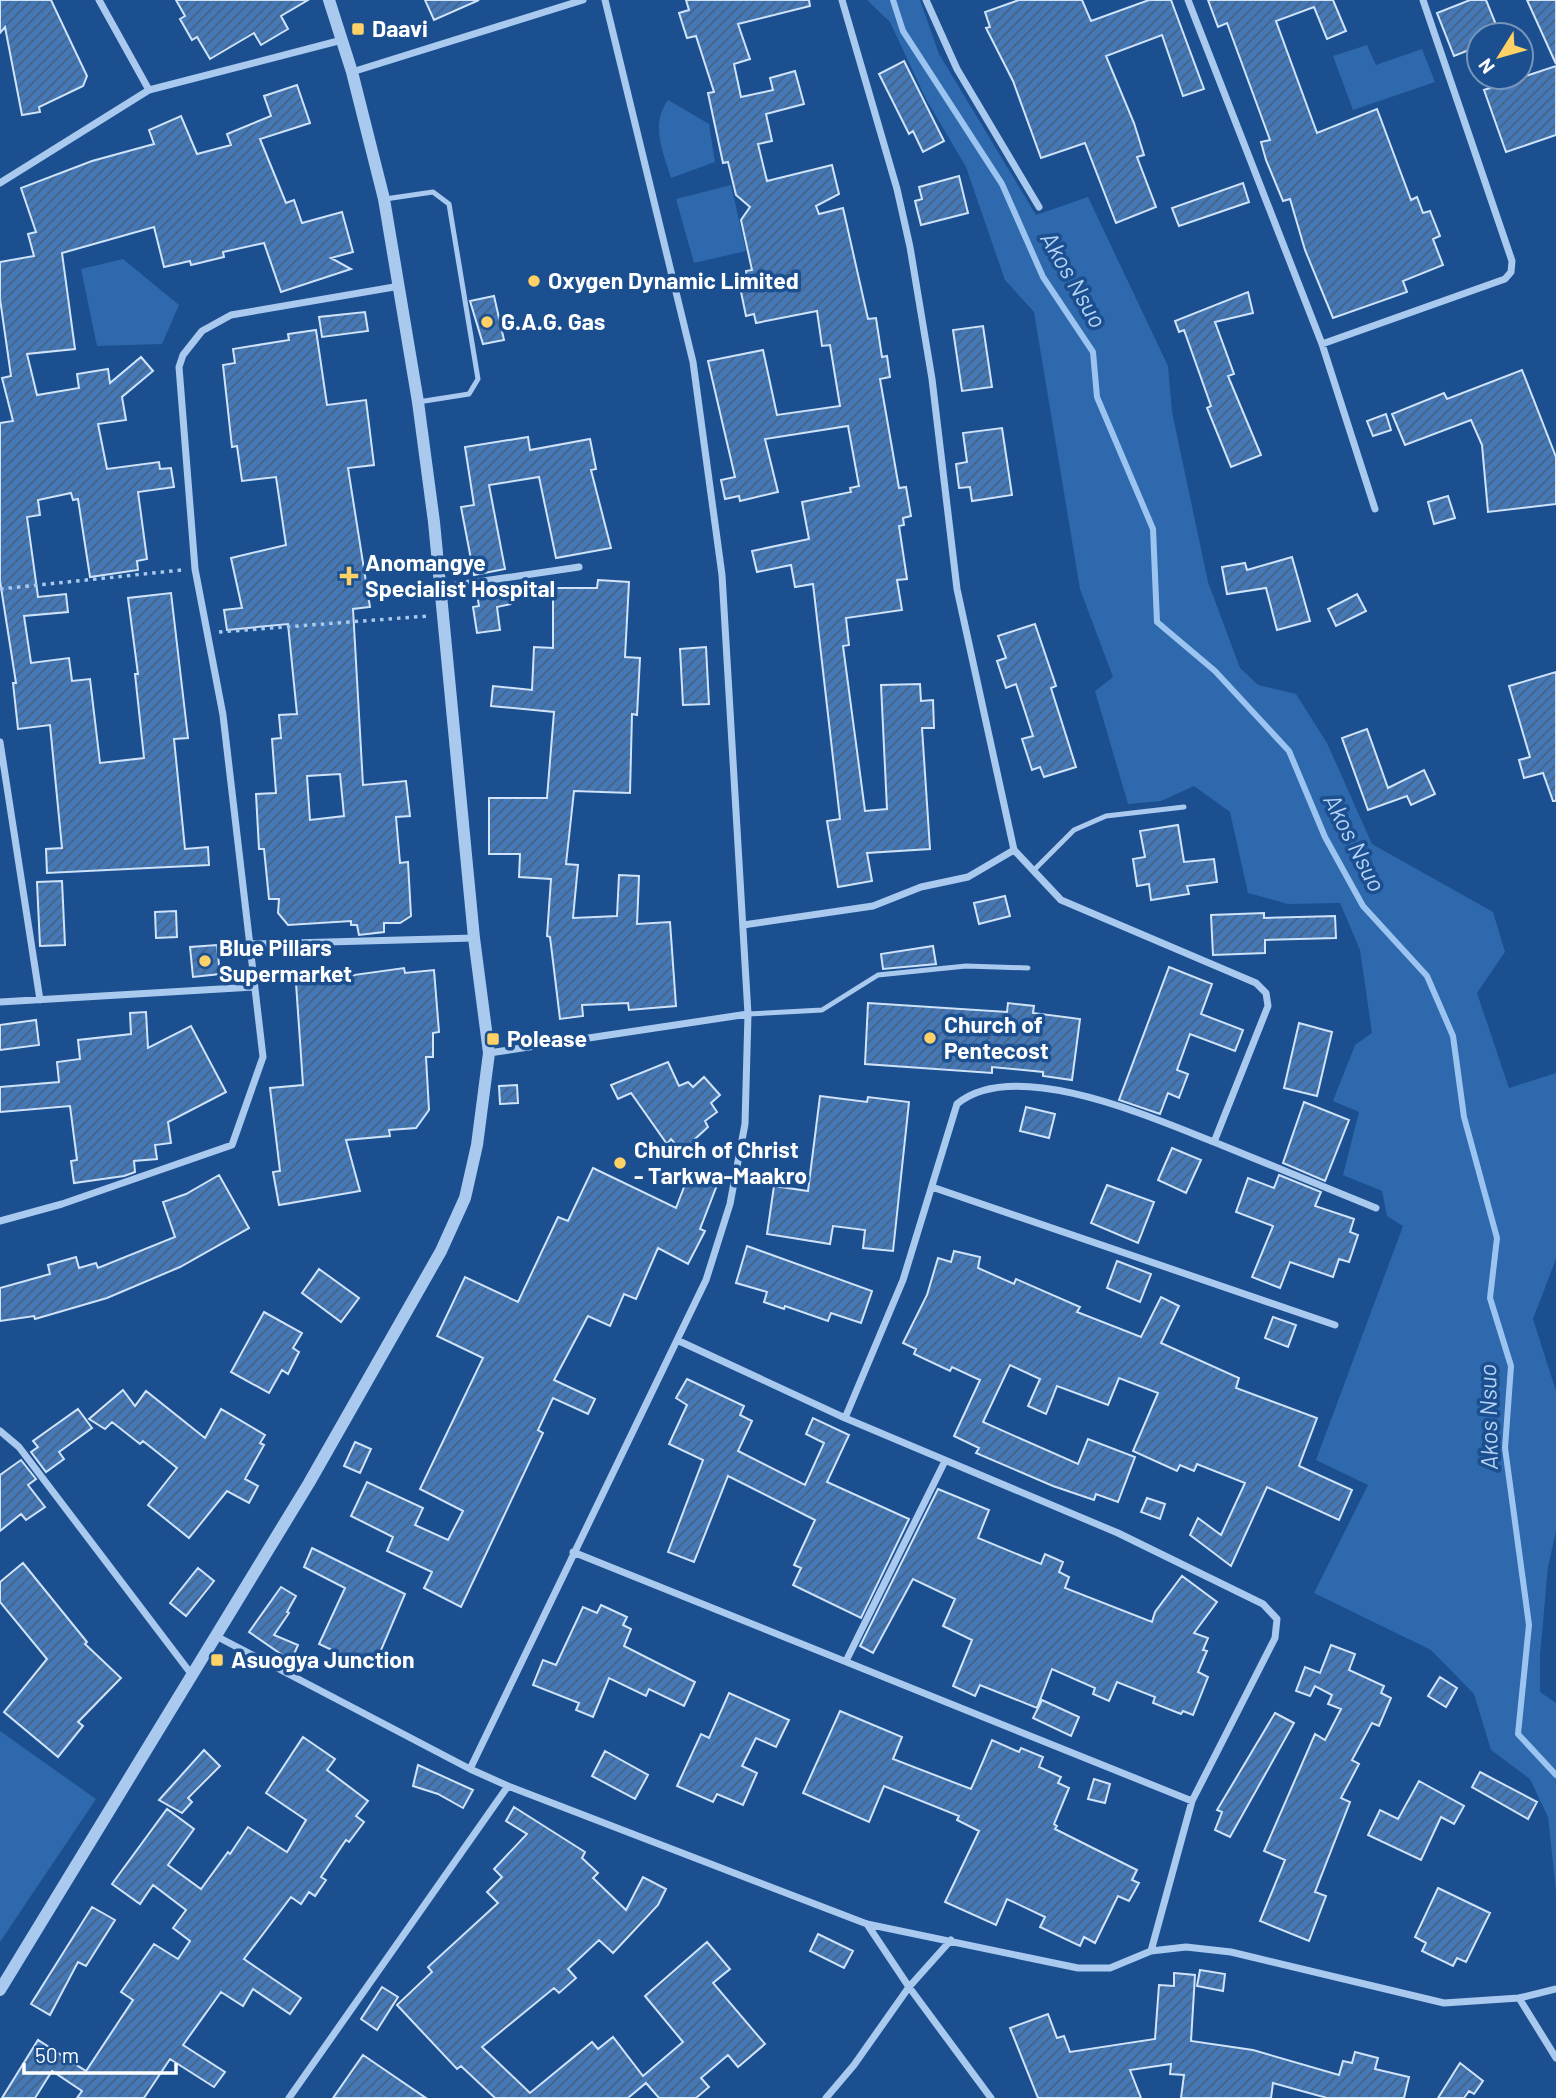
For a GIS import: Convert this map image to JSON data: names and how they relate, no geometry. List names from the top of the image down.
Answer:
{
  "water": ["Akos Nsuo"],
  "places": {
    "transit": ["Daavi", "Polease", "Asuogya Junction"],
    "other": [
      "Oxygen Dynamic Limited",
      "G.A.G. Gas",
      "Blue Pillars Supermarket",
      "Church of Pentecost",
      "Church of Christ - Tarkwa-Maakro"
    ],
    "health": ["Anomangye Specialist Hospital"]
  },
  "scale_bar": "50 m",
  "north": "bottom left"
}
